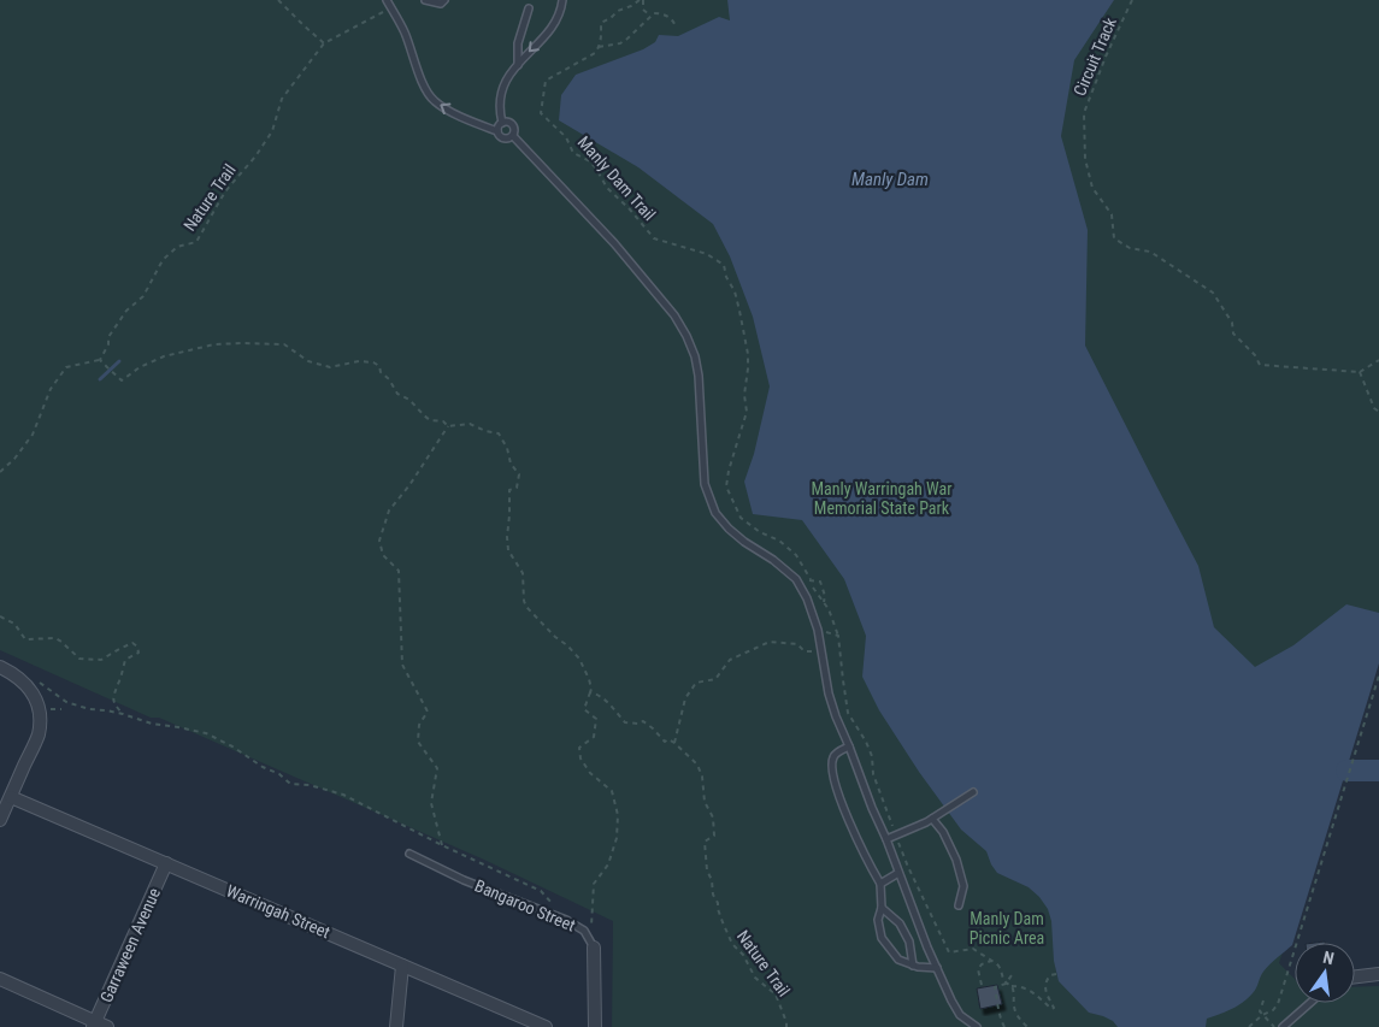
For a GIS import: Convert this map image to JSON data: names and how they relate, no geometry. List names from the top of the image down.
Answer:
{
  "streets": {
    "street": ["Bangaroo Street", "Warringah Street", "Garraween Avenue"],
    "path": ["Circuit Track", "Manly Dam Trail", "Nature Trail"]
  },
  "crossings": [
    ["Warringah Street", "Garraween Avenue"]
  ],
  "water": ["Manly Dam"],
  "parks": ["Manly Warringah War Memorial State Park", "Manly Dam Picnic Area"],
  "north": "top"
}
